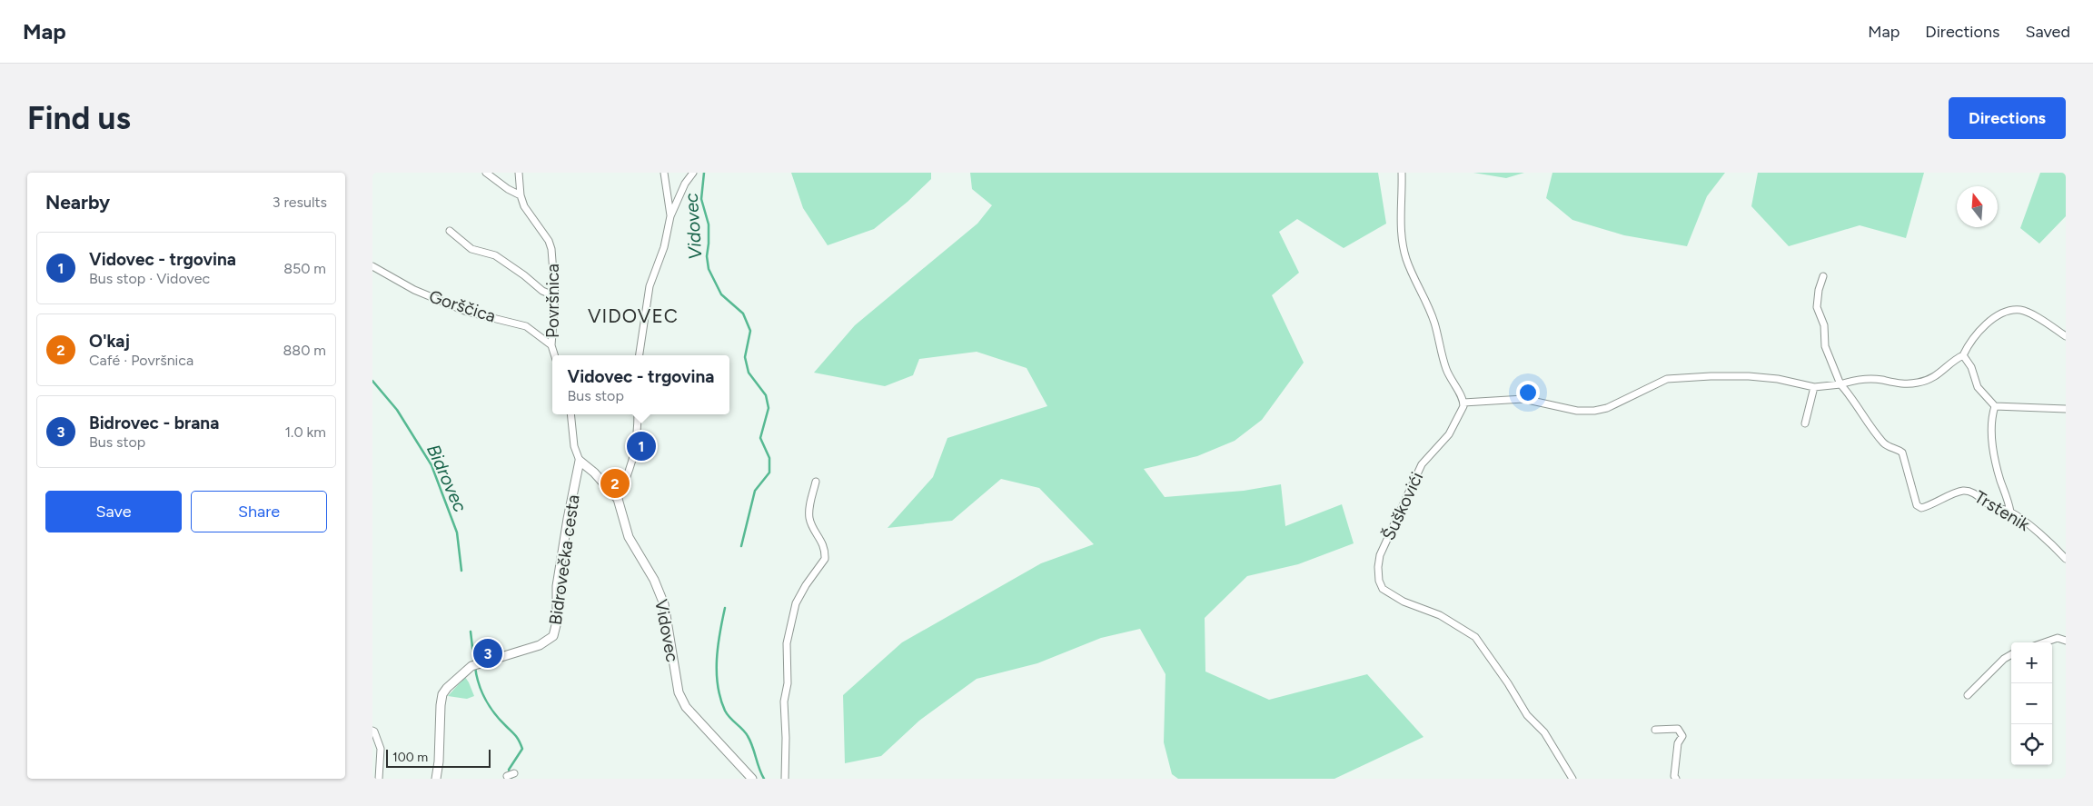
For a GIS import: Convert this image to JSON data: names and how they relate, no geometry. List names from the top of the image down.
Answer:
{
  "streets": {
    "street": [
      "Površnica",
      "Gorščica",
      "Šuškovići",
      "Trstenik",
      "Bidrovečka cesta",
      "Vidovec"
    ]
  },
  "crossings": [
    ["Površnica", "Gorščica"]
  ],
  "districts": ["VIDOVEC"],
  "water": ["Vidovec", "Bidrovec"],
  "scale_bar": "100 m",
  "north": "top",
  "page": {
    "header": "Map",
    "nav": ["Map", "Directions", "Saved"],
    "buttons": [
      "Directions",
      ["Save", "Share"]
    ],
    "title": "Find us",
    "heading": ["Nearby", "3 results"],
    "list": [
      {
        "mark": "1",
        "name": "Vidovec - trgovina",
        "note": "Bus stop · Vidovec",
        "value": "850 m"
      },
      {
        "mark": "2",
        "name": "O'kaj",
        "note": "Café · Površnica",
        "value": "880 m"
      },
      {
        "mark": "3",
        "name": "Bidrovec - brana",
        "note": "Bus stop",
        "value": "1.0 km"
      }
    ],
    "popup": ["Vidovec - trgovina", "Bus stop"],
    "pins": ["1", "2", "3"],
    "map_buttons": ["+", "−"],
    "scale": "100 m"
  }
}
